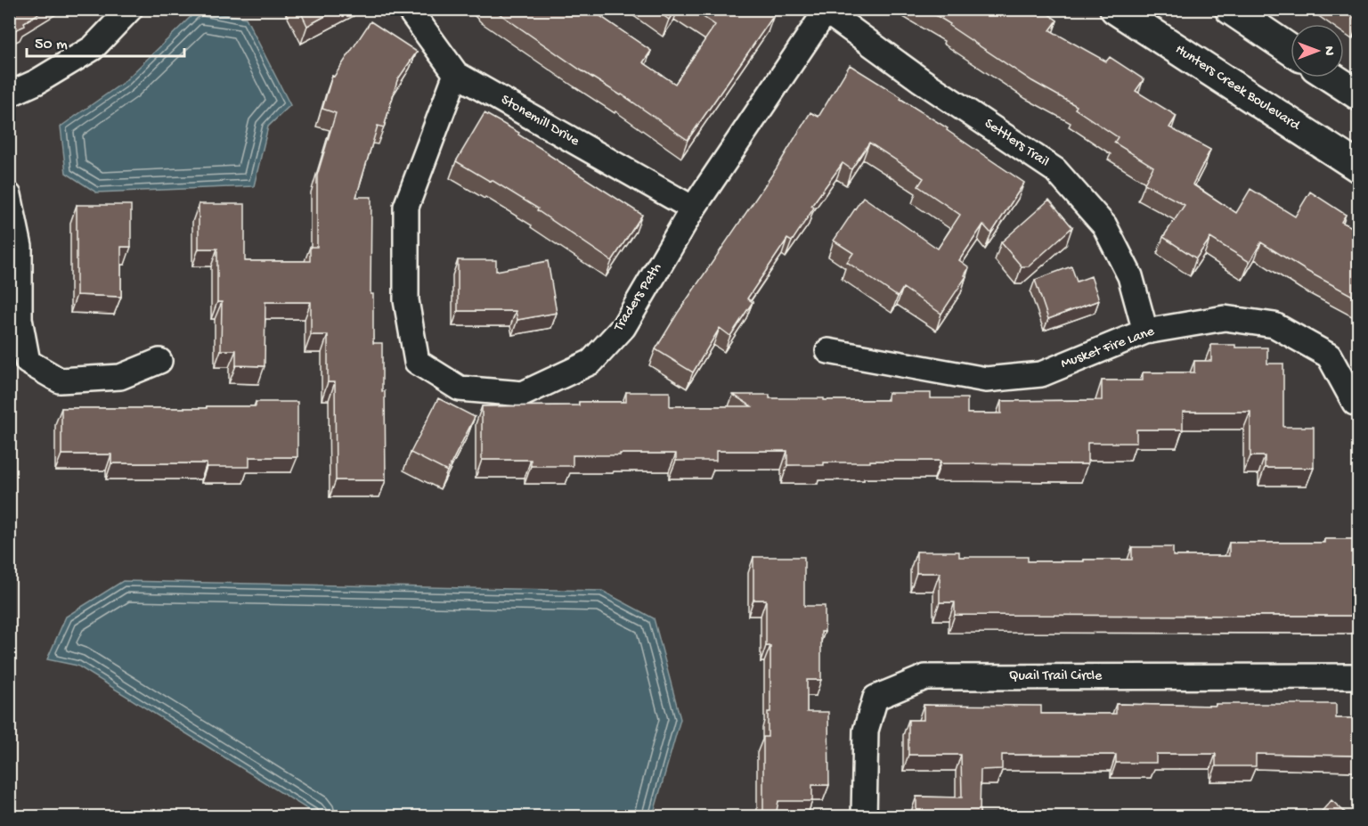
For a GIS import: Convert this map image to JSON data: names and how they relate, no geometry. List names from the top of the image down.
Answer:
{
  "streets": {
    "street": [
      "Hunters Creek Boulevard",
      "Stonemill Drive",
      "Settlers Trail",
      "Traders Path",
      "Musket Fire Lane",
      "Quail Trail Circle"
    ]
  },
  "crossings": [
    ["Stonemill Drive", "Traders Path"],
    ["Settlers Trail", "Traders Path"],
    ["Settlers Trail", "Musket Fire Lane"]
  ],
  "scale_bar": "50 m",
  "north": "right"
}
